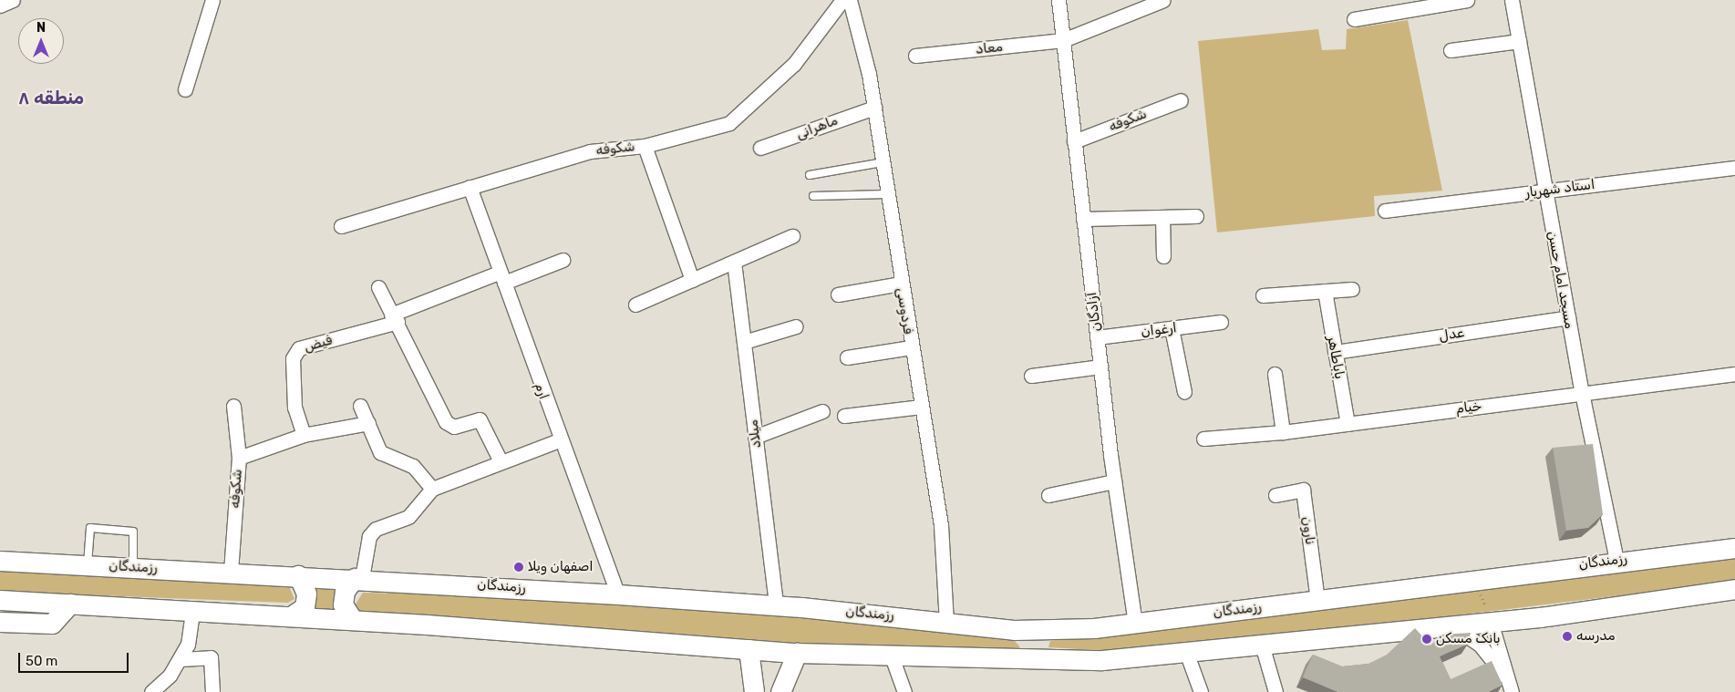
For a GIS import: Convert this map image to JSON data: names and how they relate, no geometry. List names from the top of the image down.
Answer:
{
  "streets": {
    "main road": ["رزمندگان"],
    "street": [
      "معاد",
      "شکوفه",
      "ماهرانی",
      "استاد شهریار",
      "مسجد امام حسن",
      "فردوسی",
      "آزادگان",
      "ارغوان",
      "عدل",
      "فیض",
      "باباطاهر",
      "ارم",
      "خیام",
      "میلاد",
      "نارون"
    ]
  },
  "crossings": [
    ["معاد", "آزادگان"],
    ["شکوفه", "آزادگان"],
    ["شکوفه", "ارم"],
    ["شکوفه", "رزمندگان"],
    ["ماهرانی", "فردوسی"],
    ["استاد شهریار", "مسجد امام حسن"],
    ["مسجد امام حسن", "عدل"],
    ["مسجد امام حسن", "خیام"],
    ["مسجد امام حسن", "رزمندگان"],
    ["فردوسی", "رزمندگان"],
    ["آزادگان", "ارغوان"],
    ["آزادگان", "رزمندگان"],
    ["عدل", "باباطاهر"],
    ["باباطاهر", "خیام"],
    ["ارم", "رزمندگان"],
    ["میلاد", "رزمندگان"],
    ["نارون", "رزمندگان"]
  ],
  "districts": ["منطقه ۸"],
  "places": ["اصفهان ویلا", "مدرسه", "بانک مسکن"],
  "scale_bar": "50 m",
  "north": "top"
}
